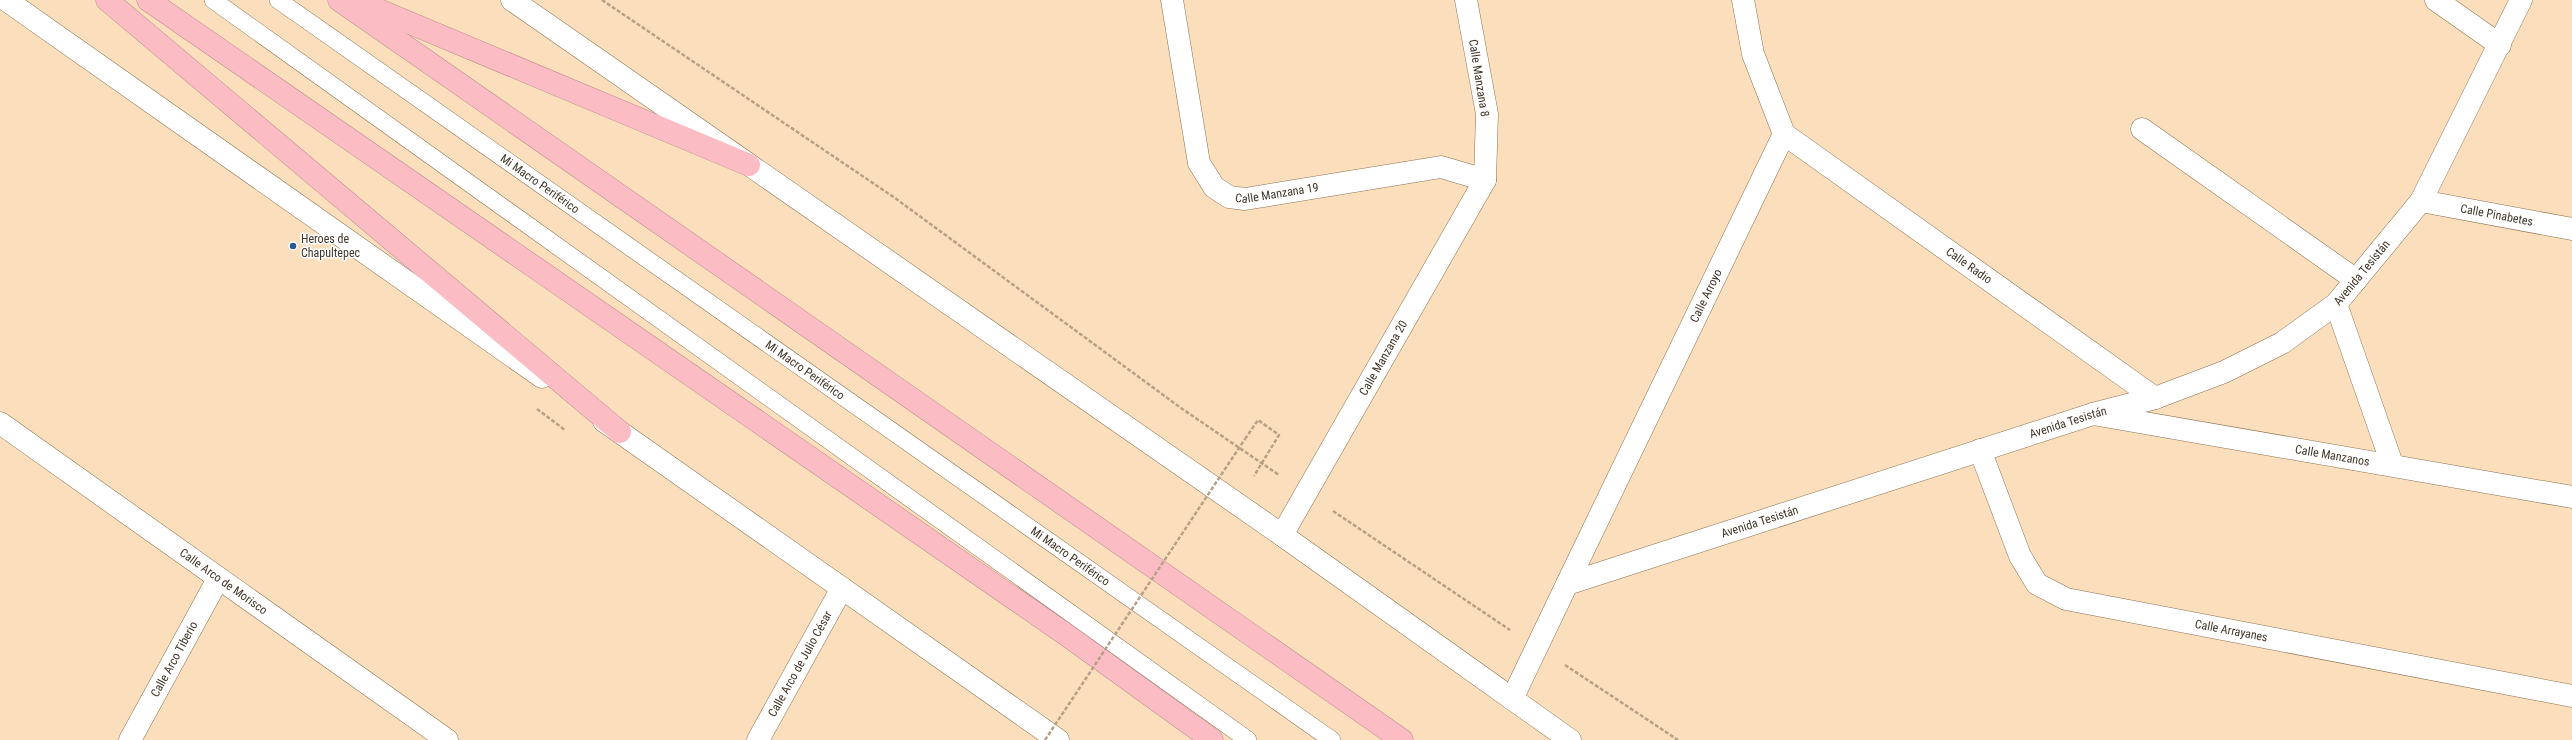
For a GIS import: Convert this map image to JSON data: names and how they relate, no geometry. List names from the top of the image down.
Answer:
{
  "streets": {
    "street": [
      "Calle Manzana 8",
      "Calle Manzana 19",
      "Calle Pinabetes",
      "Calle Radio",
      "Avenida Tesistán",
      "Calle Arroyo",
      "Calle Manzana 20",
      "Calle Manzanos",
      "Calle Arco de Morisco",
      "Calle Arrayanes",
      "Calle Arco Tiberio",
      "Calle Arco de Julio César"
    ],
    "lane": ["Mi Macro Periférico"]
  },
  "crossings": [
    ["Calle Manzana 8", "Calle Manzana 19"],
    ["Calle Manzana 8", "Calle Manzana 20"],
    ["Calle Manzana 19", "Calle Manzana 20"],
    ["Calle Pinabetes", "Avenida Tesistán"],
    ["Calle Radio", "Avenida Tesistán"],
    ["Calle Radio", "Calle Arroyo"],
    ["Avenida Tesistán", "Calle Arroyo"],
    ["Avenida Tesistán", "Calle Manzanos"],
    ["Avenida Tesistán", "Calle Arrayanes"],
    ["Calle Arco de Morisco", "Calle Arco Tiberio"]
  ],
  "places": ["Heroes de Chapultepec"]
}
